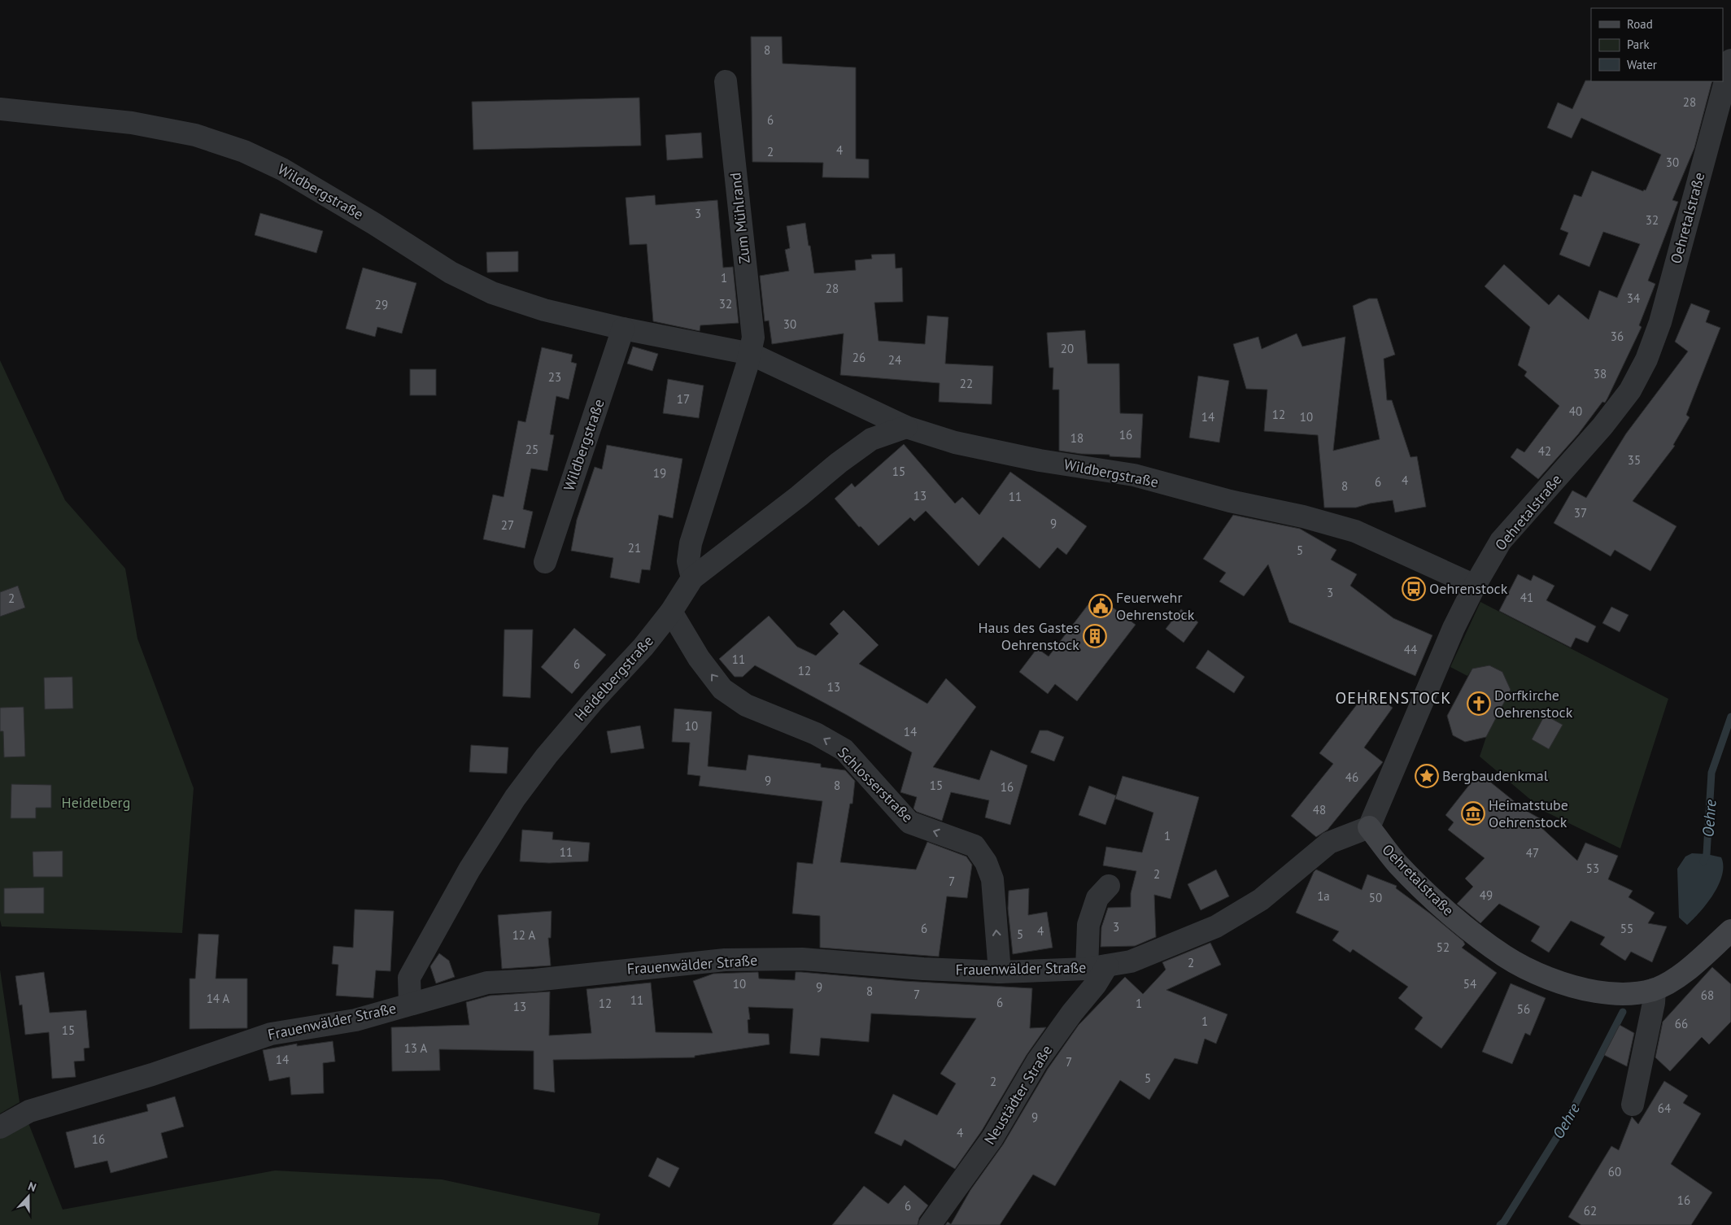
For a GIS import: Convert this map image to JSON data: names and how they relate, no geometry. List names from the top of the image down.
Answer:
{
  "streets": {
    "street": [
      "Wildbergstraße",
      "Zum Mühlrand",
      "Oehretalstraße",
      "Heidelbergstraße",
      "Schlosserstraße",
      "Frauenwälder Straße",
      "Neustädter Straße"
    ]
  },
  "crossings": [
    ["Wildbergstraße", "Zum Mühlrand"],
    ["Wildbergstraße", "Oehretalstraße"],
    ["Wildbergstraße", "Heidelbergstraße"],
    ["Oehretalstraße", "Frauenwälder Straße"],
    ["Heidelbergstraße", "Schlosserstraße"],
    ["Heidelbergstraße", "Frauenwälder Straße"],
    ["Schlosserstraße", "Frauenwälder Straße"],
    ["Frauenwälder Straße", "Neustädter Straße"]
  ],
  "one_way": ["Schlosserstraße"],
  "districts": ["OEHRENSTOCK"],
  "water": ["Oehre"],
  "parks": ["Heidelberg"],
  "places": {
    "bus stop": ["Oehrenstock"],
    "public building": ["Feuerwehr Oehrenstock"],
    "building": ["Haus des Gastes Oehrenstock"],
    "church": ["Dorfkirche Oehrenstock"],
    "place": ["Bergbaudenkmal"],
    "museum": ["Heimatstube Oehrenstock"]
  },
  "house_numbers": [
    "8",
    "28",
    "6",
    "4",
    "2",
    "30",
    "3",
    "32",
    "1",
    "28",
    "34",
    "32",
    "29",
    "30",
    "36",
    "20",
    "26",
    "24",
    "38",
    "23",
    "22",
    "17",
    "40",
    "12",
    "14",
    "10",
    "16",
    "18",
    "25",
    "42",
    "35",
    "15",
    "19",
    "4",
    "6",
    "8",
    "13",
    "11",
    "37",
    "9",
    "27",
    "21",
    "5",
    "3",
    "41",
    "2",
    "44",
    "11",
    "6",
    "12",
    "13",
    "10",
    "14",
    "46",
    "9",
    "8",
    "15",
    "16",
    "48",
    "1",
    "11",
    "47",
    "53",
    "2",
    "7",
    "49",
    "1a",
    "50",
    "3",
    "6",
    "55",
    "4",
    "5",
    "12 A",
    "52",
    "2",
    "10",
    "54",
    "9",
    "8",
    "7",
    "68",
    "14 A",
    "11",
    "6",
    "12",
    "1",
    "13",
    "56",
    "1",
    "66",
    "15",
    "13 A",
    "14",
    "7",
    "5",
    "2",
    "64",
    "9",
    "4",
    "16",
    "60",
    "16",
    "6",
    "62"
  ],
  "legend": ["Road", "Park", "Water"],
  "north": "top"
}
